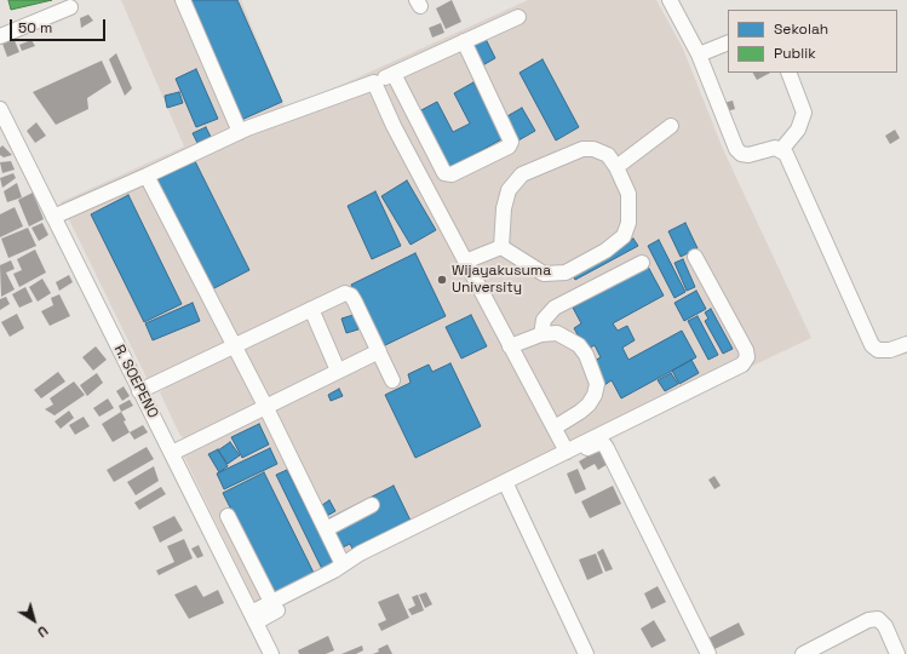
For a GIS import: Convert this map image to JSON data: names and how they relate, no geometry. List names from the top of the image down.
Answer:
{
  "streets": {
    "street": ["R. SOEPENO"]
  },
  "places": ["Wijayakusuma University"],
  "legend": ["Sekolah", "Publik"],
  "scale_bar": "50 m",
  "north": "bottom right"
}
